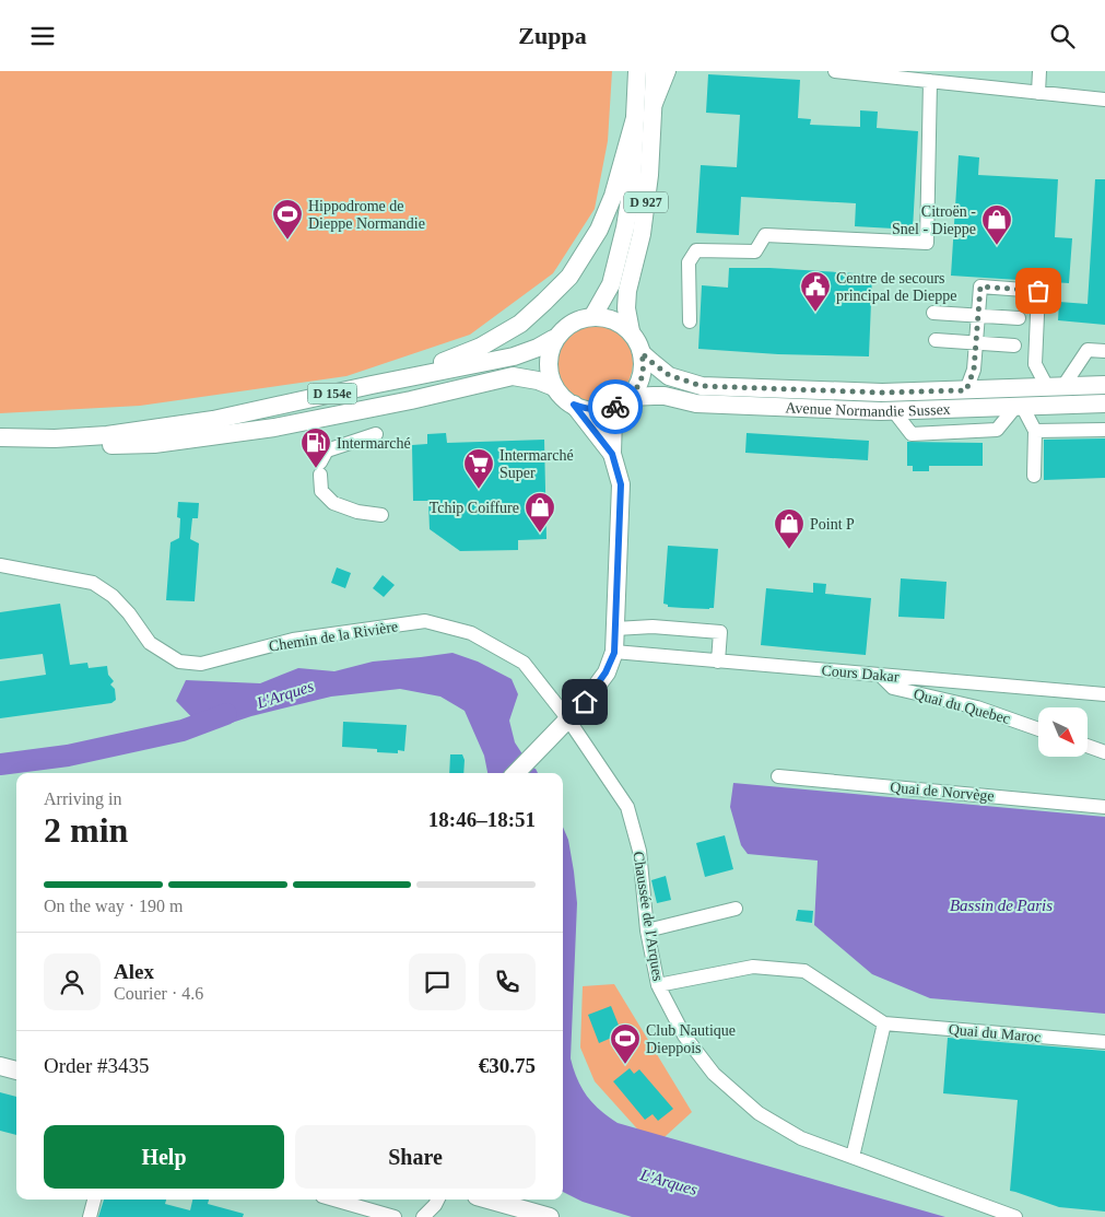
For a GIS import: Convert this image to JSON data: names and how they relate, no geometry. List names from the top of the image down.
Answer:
{
  "streets": {
    "main road": ["D 927", "D 154e", "Avenue Normandie Sussex"],
    "street": [
      "Chemin de la Rivière",
      "Cours Dakar",
      "Quai du Quebec",
      "Quai de Norvège",
      "Chaussée de l'Arques",
      "Quai du Maroc"
    ]
  },
  "crossings": [
    ["D 927", "D 154e"],
    ["D 927", "Avenue Normandie Sussex"],
    ["D 154e", "Avenue Normandie Sussex"],
    ["Chemin de la Rivière", "Chaussée de l'Arques"],
    ["Cours Dakar", "Quai du Quebec"],
    ["Chaussée de l'Arques", "Quai du Maroc"]
  ],
  "water": ["L'Arques", "Bassin de Paris"],
  "places": {
    "sports": ["Hippodrome de Dieppe Normandie", "Club Nautique Dieppois"],
    "shop": ["Citroën - Snel - Dieppe", "Tchip Coiffure", "Point P"],
    "public building": ["Centre de secours principal de Dieppe"],
    "fuel station": ["Intermarché"],
    "supermarket": ["Intermarché Super"]
  },
  "north": "bottom right",
  "page": {
    "header": "Zuppa",
    "heading": ["2 min", "Arriving in", "18:46–18:51"],
    "panel": [
      "Alex",
      "Courier · 4.6",
      "Order #3435",
      "€30.75"
    ],
    "bar": "On the way · 190 m",
    "buttons": ["Help", "Share"]
  }
}
